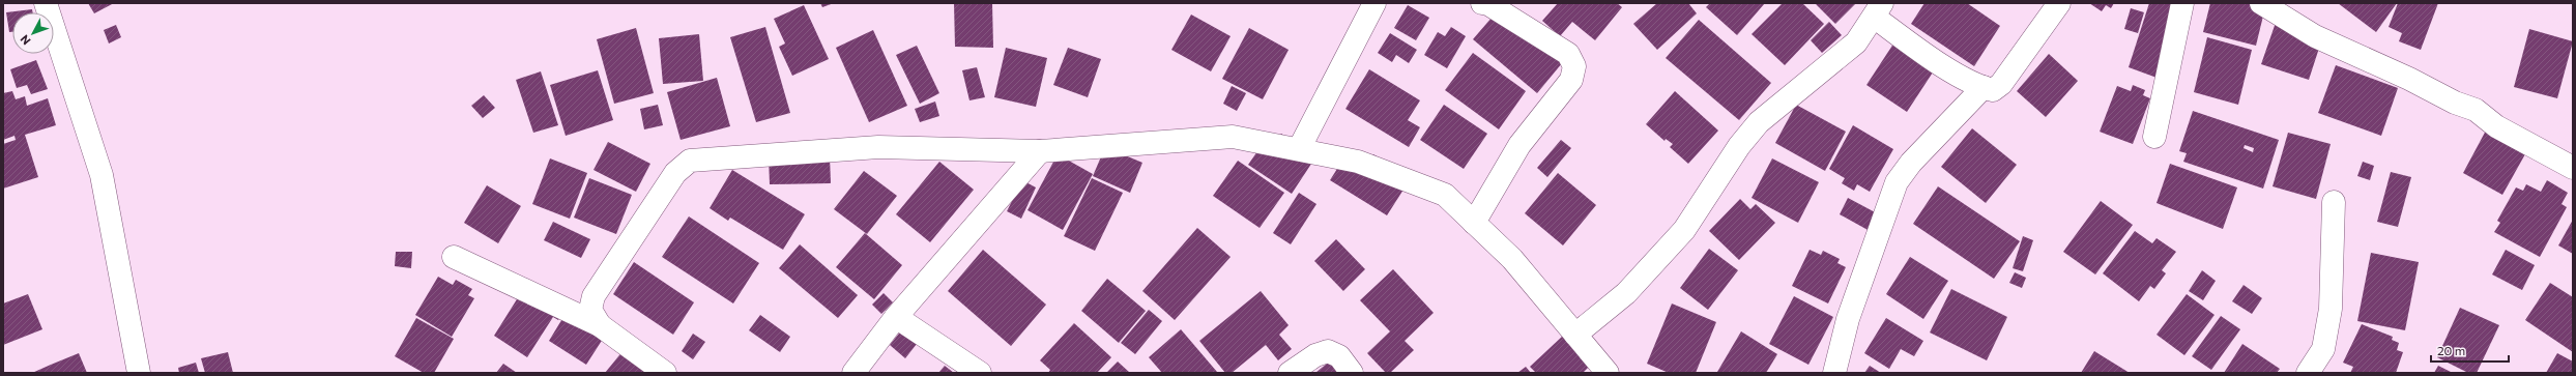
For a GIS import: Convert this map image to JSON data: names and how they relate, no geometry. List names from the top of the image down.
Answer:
{
  "scale_bar": "20 m",
  "north": "bottom left"
}
